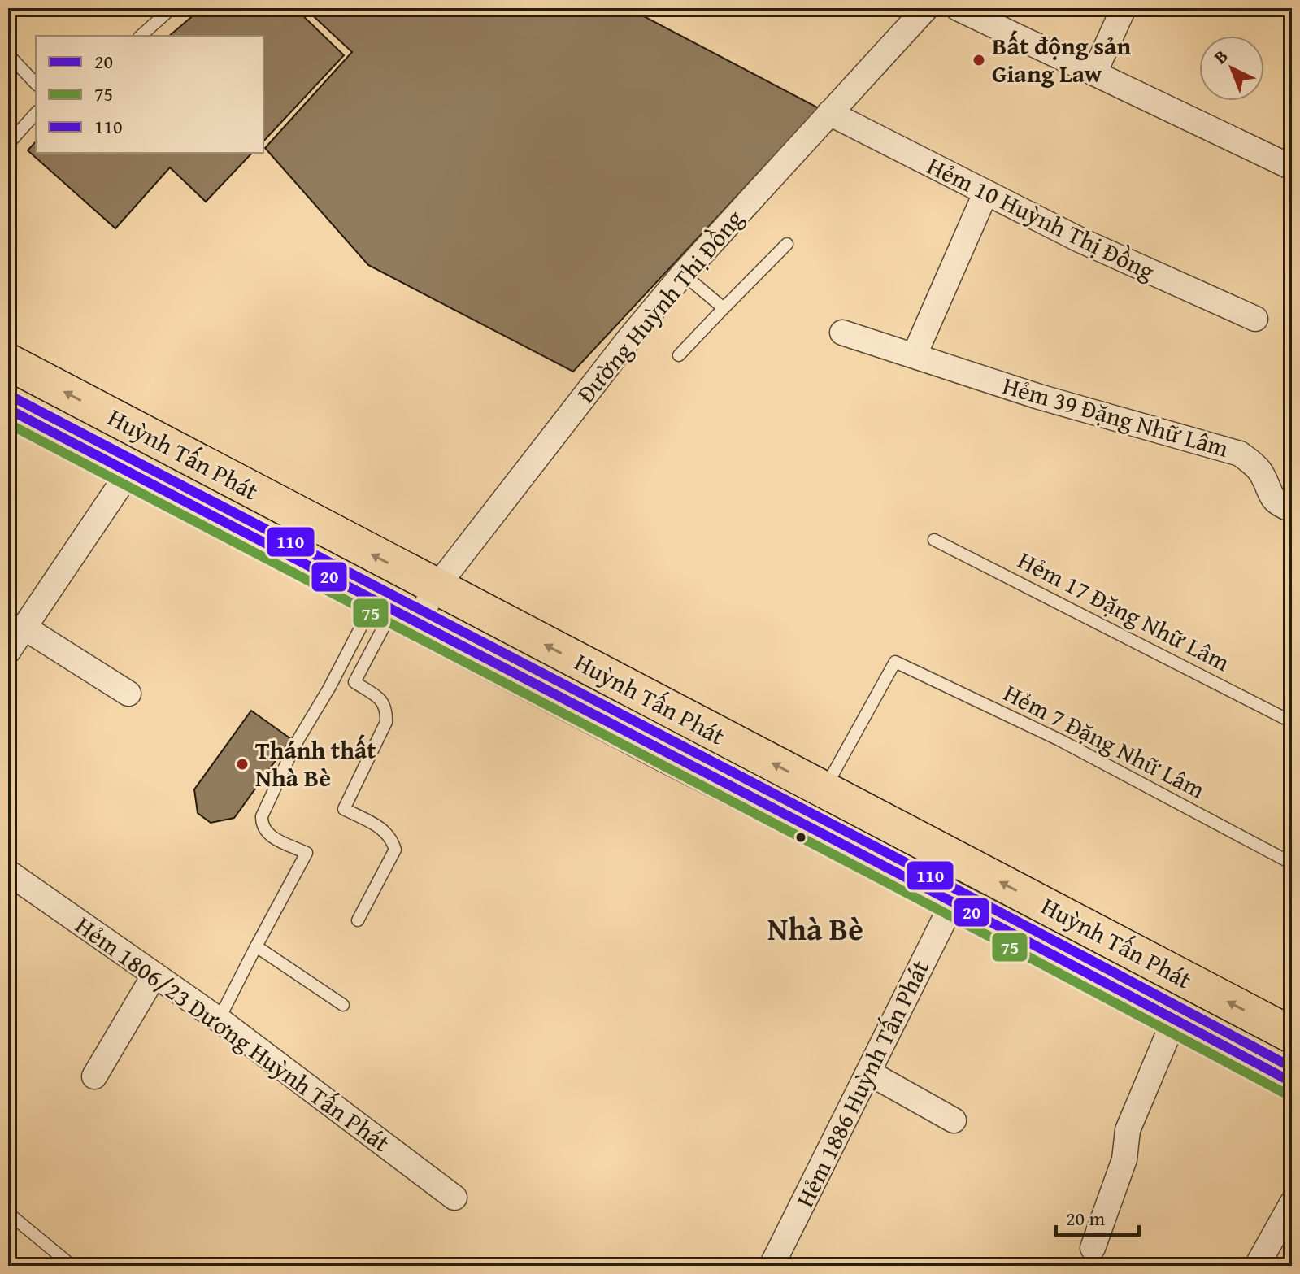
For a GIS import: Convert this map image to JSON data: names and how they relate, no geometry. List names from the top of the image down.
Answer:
{
  "streets": {
    "main road": ["Huỳnh Tấn Phát"],
    "street": [
      "Hẻm 10 Huỳnh Thị Đồng",
      "Đường Huỳnh Thị Đồng",
      "Hẻm 39 Đặng Nhữ Lâm",
      "Hẻm 1806/23 Dương Huỳnh Tấn Phát",
      "Hẻm 1886 Huỳnh Tấn Phát"
    ],
    "lane": ["Hẻm 17 Đặng Nhữ Lâm", "Hẻm 7 Đặng Nhữ Lâm"]
  },
  "crossings": [
    ["Hẻm 10 Huỳnh Thị Đồng", "Đường Huỳnh Thị Đồng"],
    ["Đường Huỳnh Thị Đồng", "Huỳnh Tấn Phát"],
    ["Huỳnh Tấn Phát", "Hẻm 7 Đặng Nhữ Lâm"],
    ["Huỳnh Tấn Phát", "Hẻm 1886 Huỳnh Tấn Phát"]
  ],
  "districts": ["Nhà Bè"],
  "places": ["Bất động sản Giang Law", "Thánh thất Nhà Bè"],
  "lines": ["transit line 110", "transit line 20", "transit line 75"],
  "legend": ["20", "75", "110"],
  "scale_bar": "20 m",
  "north": "top left"
}
